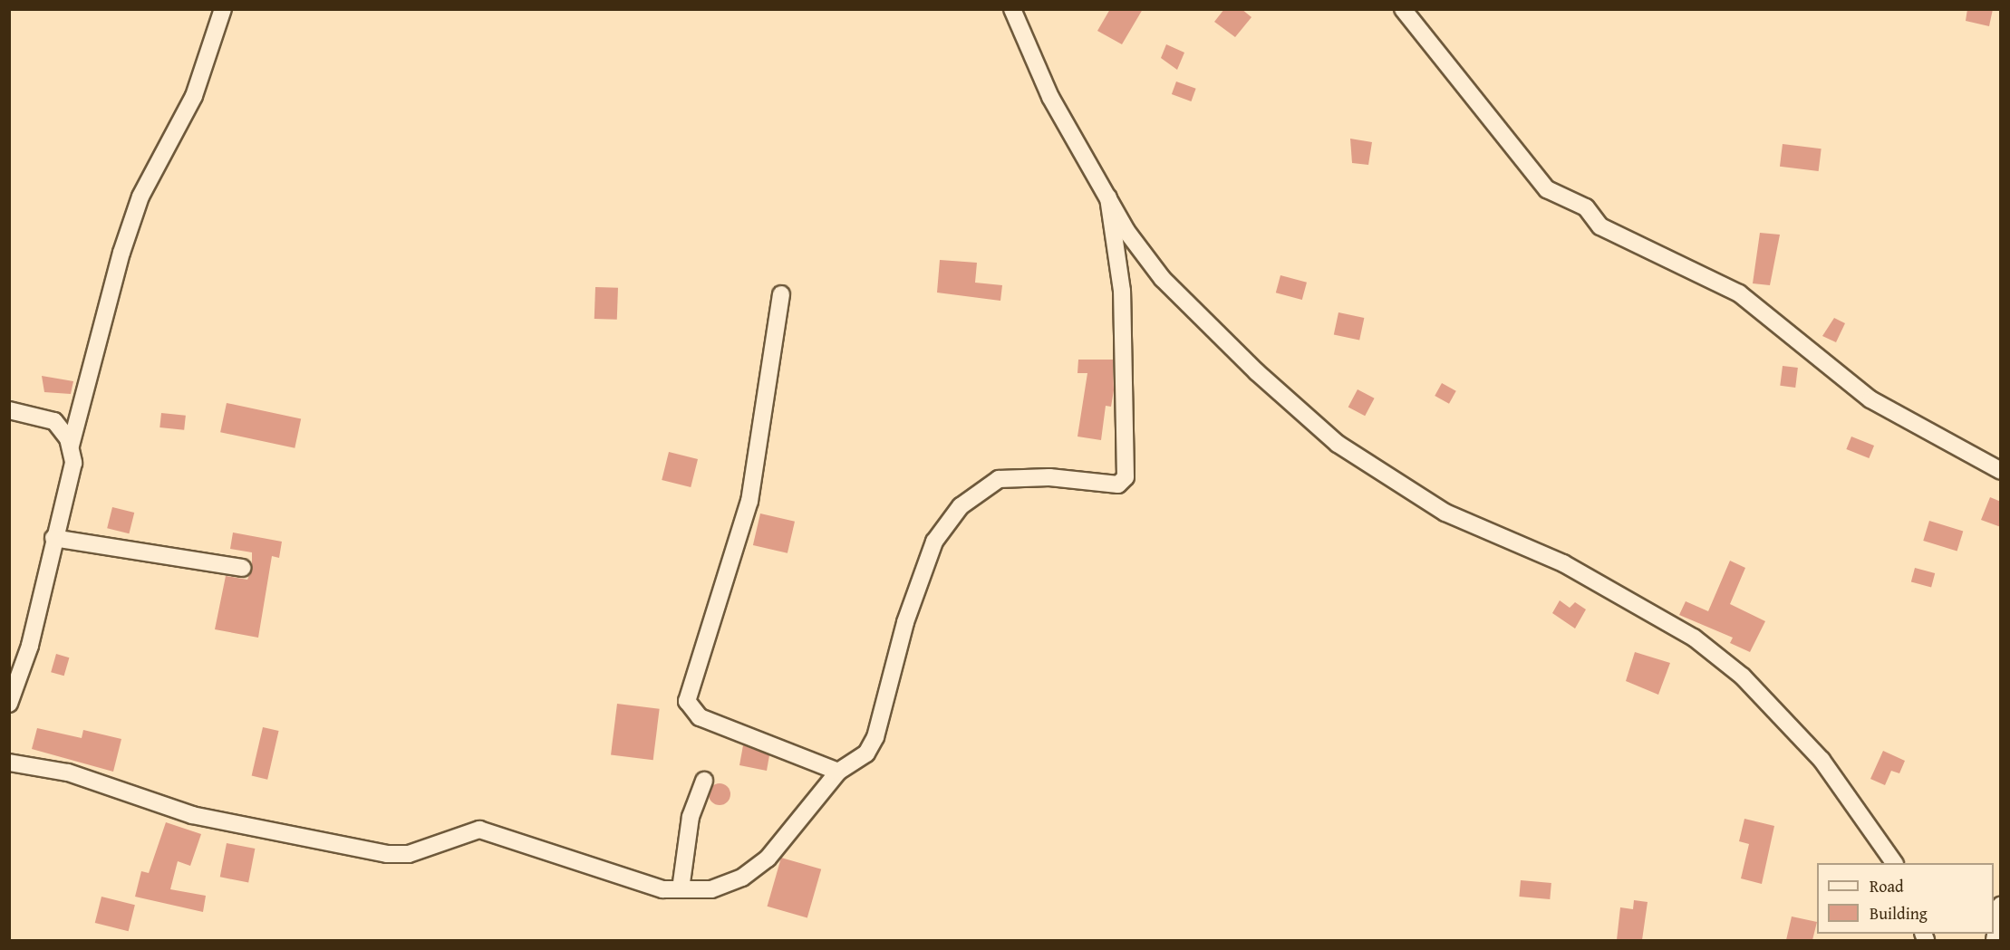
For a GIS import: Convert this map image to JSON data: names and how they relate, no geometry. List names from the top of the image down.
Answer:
{
  "legend": ["Road", "Building"]
}
